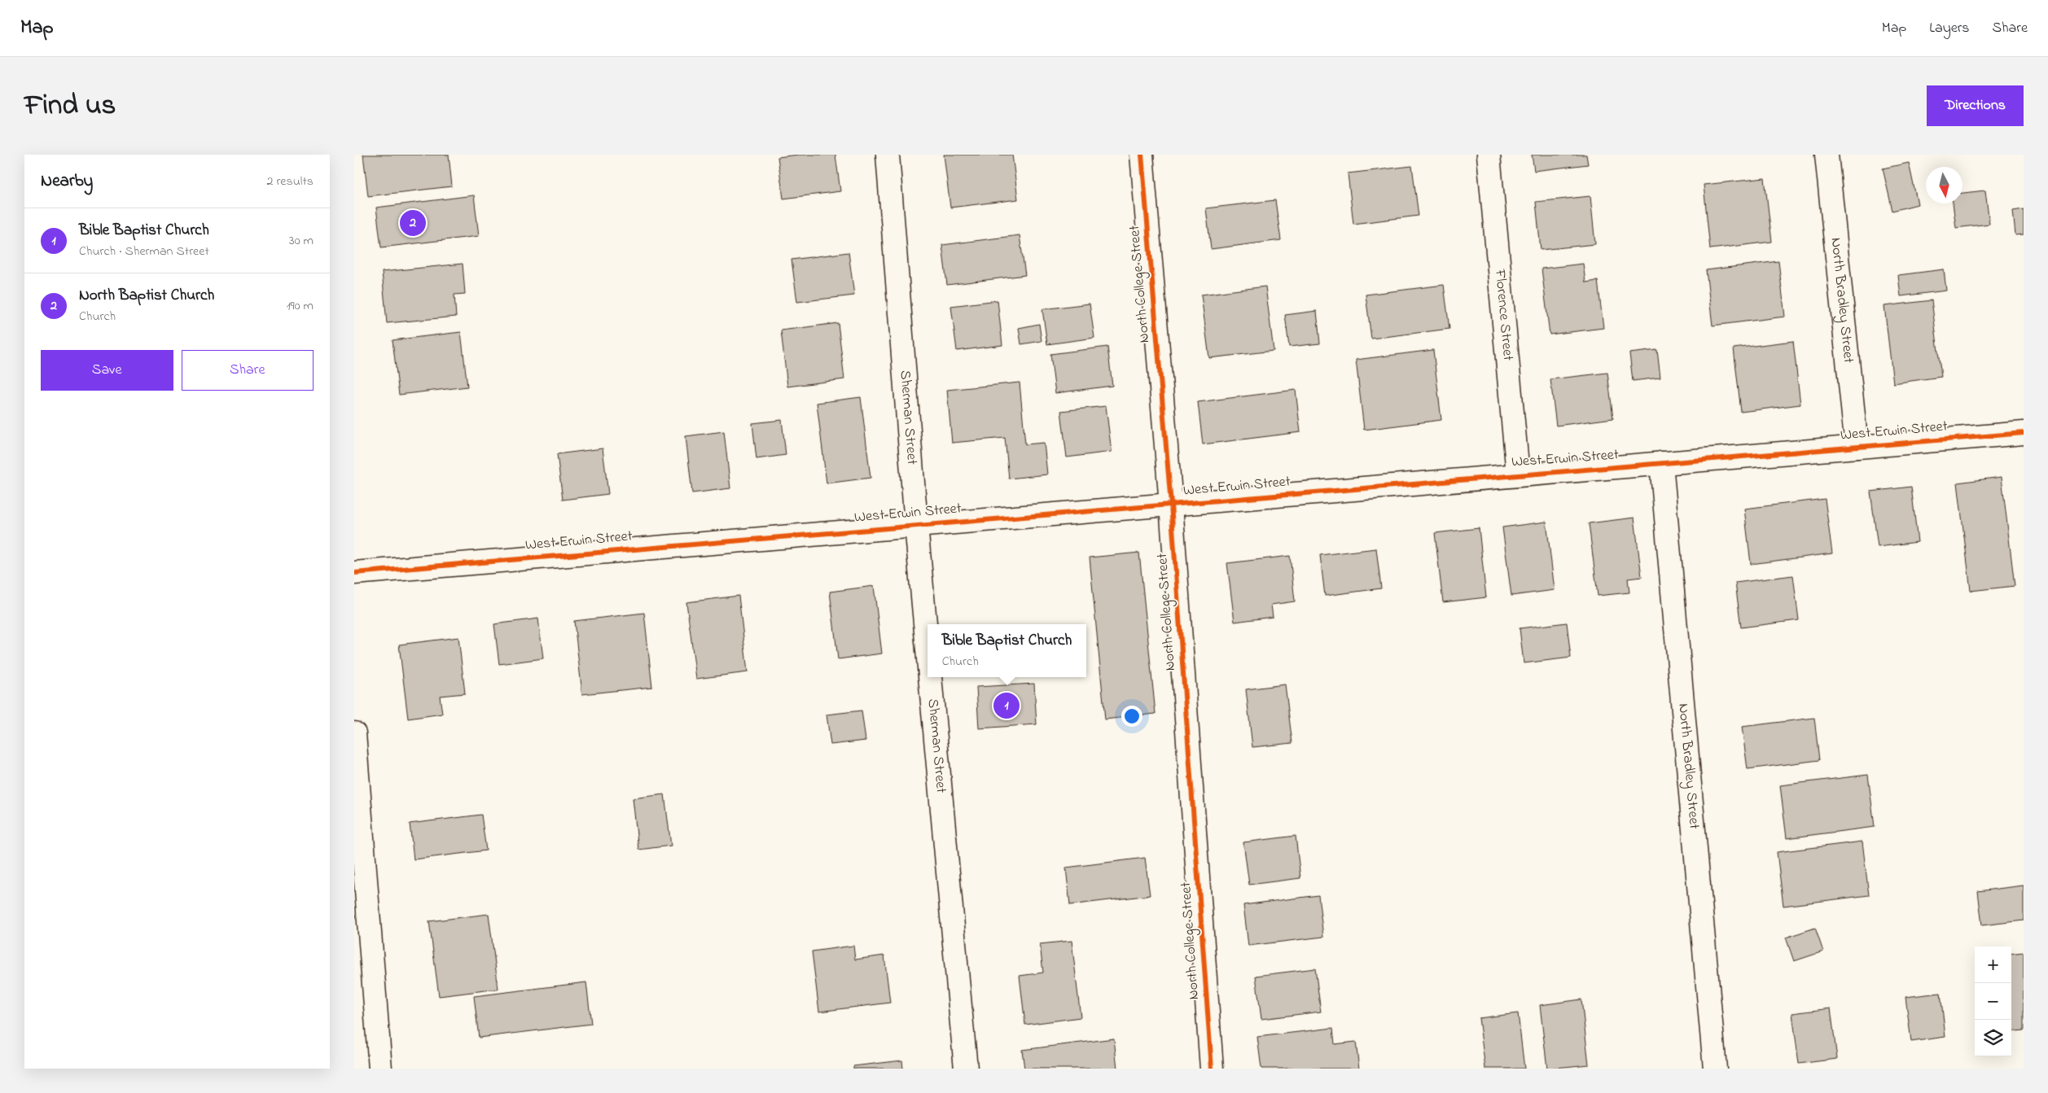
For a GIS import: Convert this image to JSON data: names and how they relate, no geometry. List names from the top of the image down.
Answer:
{
  "streets": {
    "street": [
      "North College Street",
      "North Bradley Street",
      "Florence Street",
      "Sherman Street",
      "West Erwin Street"
    ]
  },
  "crossings": [
    ["North College Street", "West Erwin Street"],
    ["North Bradley Street", "West Erwin Street"],
    ["Florence Street", "West Erwin Street"],
    ["Sherman Street", "West Erwin Street"]
  ],
  "north": "bottom",
  "page": {
    "header": "Map",
    "nav": ["Map", "Layers", "Share"],
    "title": "Find us",
    "buttons": [
      "Directions",
      ["Save", "Share"]
    ],
    "heading": ["Nearby", "2 results"],
    "list": [
      {
        "mark": "1",
        "name": "Bible Baptist Church",
        "note": "Church · Sherman Street",
        "value": "30 m"
      },
      {
        "mark": "2",
        "name": "North Baptist Church",
        "note": "Church",
        "value": "190 m"
      }
    ],
    "pins": ["2", "1"],
    "popup": ["Bible Baptist Church", "Church"],
    "map_buttons": ["+", "−"]
  }
}
